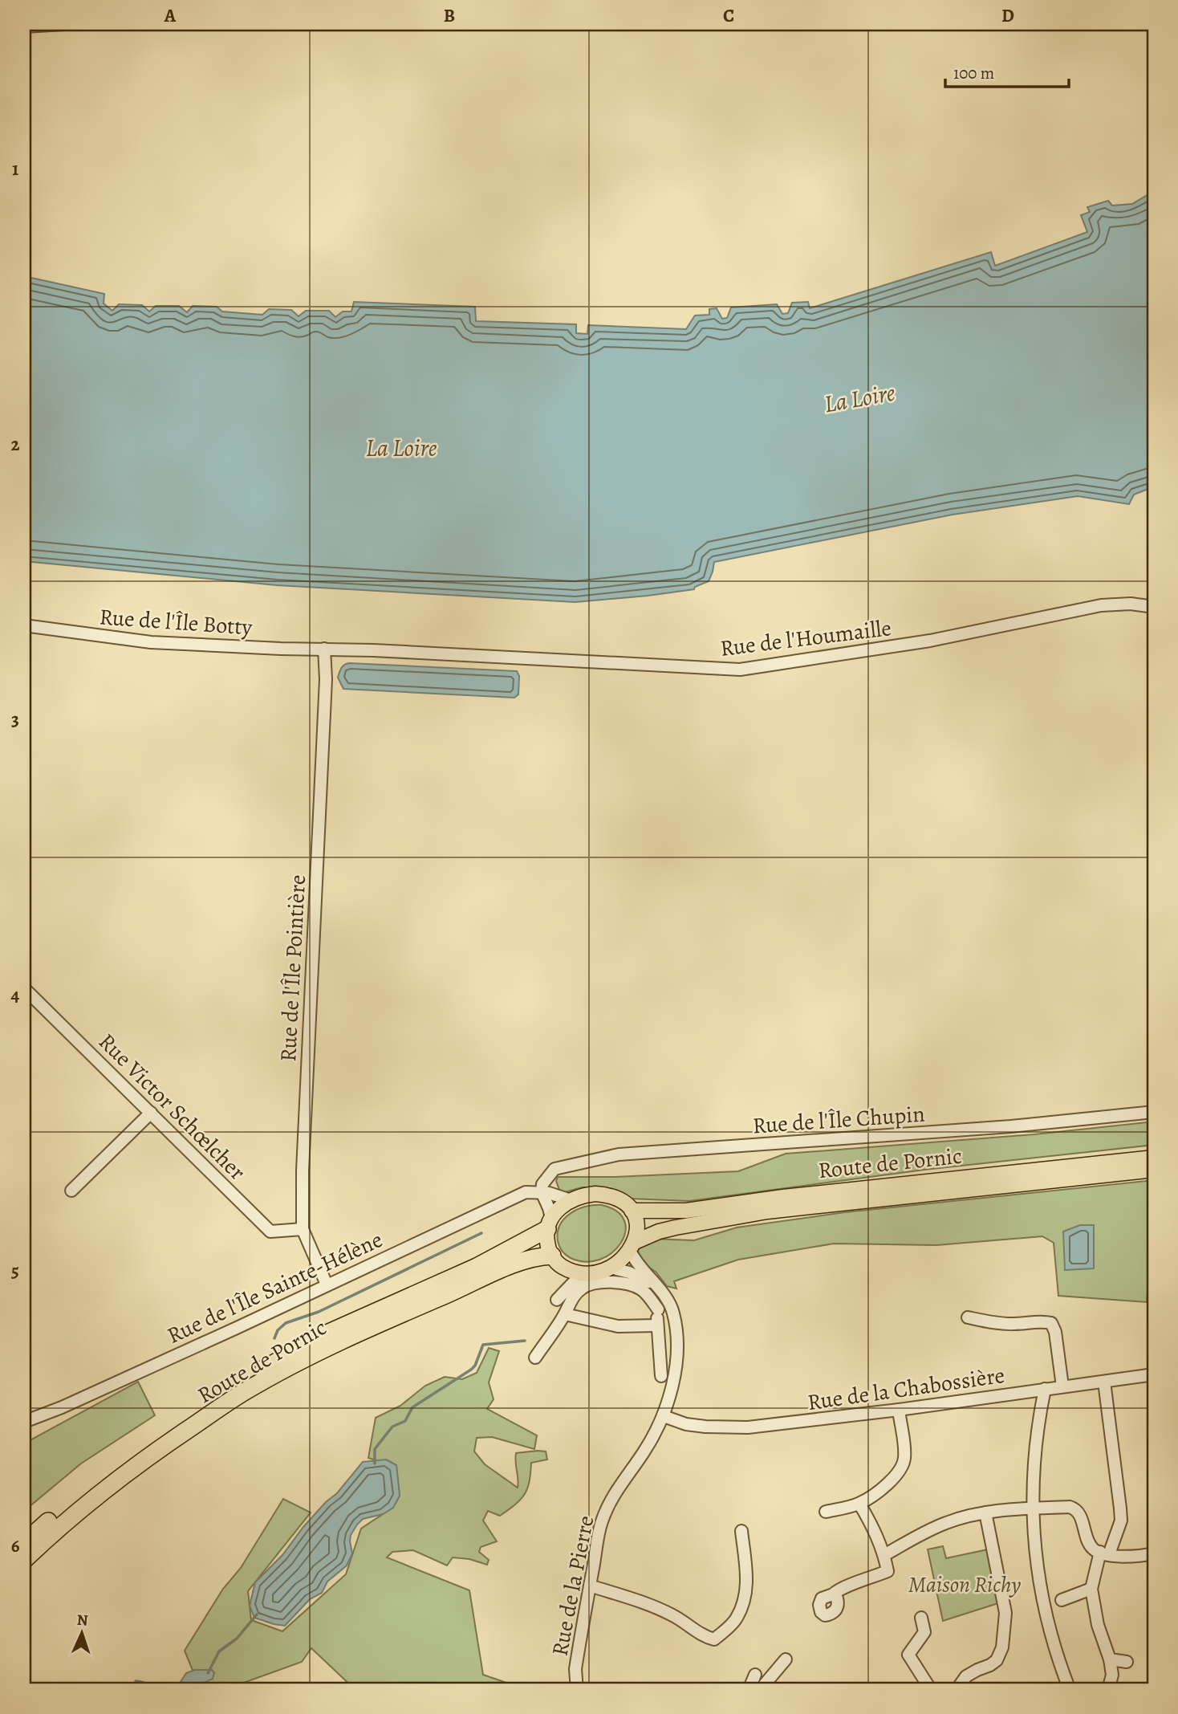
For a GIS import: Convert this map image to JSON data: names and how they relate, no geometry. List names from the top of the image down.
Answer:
{
  "streets": {
    "highway": ["Route de Pornic"],
    "street": [
      "Rue de l'Île Botty",
      "Rue de l'Houmaille",
      "Rue de l'Île Pointière",
      "Rue Victor Schœlcher",
      "Rue de l'Île Chupin",
      "Rue de l'Île Sainte-Hélène",
      "Rue de la Chabossière",
      "Rue de la Pierre"
    ]
  },
  "crossings": [
    ["Rue de l'Île Botty", "Rue de l'Houmaille"],
    ["Rue de l'Île Botty", "Rue de l'Île Pointière"],
    ["Rue de l'Houmaille", "Rue de l'Île Pointière"],
    ["Rue de l'Île Pointière", "Rue Victor Schœlcher"],
    ["Rue de l'Île Pointière", "Rue de l'Île Sainte-Hélène"],
    ["Rue de l'Île Chupin", "Rue de l'Île Sainte-Hélène"],
    ["Route de Pornic", "Rue de la Pierre"],
    ["Rue de la Chabossière", "Rue de la Pierre"]
  ],
  "water": ["La Loire"],
  "parks": ["Maison Richy"],
  "scale_bar": "100 m",
  "north": "top",
  "grid": {
    "columns": [
      "A",
      "B",
      "C",
      "D"
    ],
    "rows": [
      "1",
      "2",
      "3",
      "4",
      "5",
      "6"
    ]
  }
}
